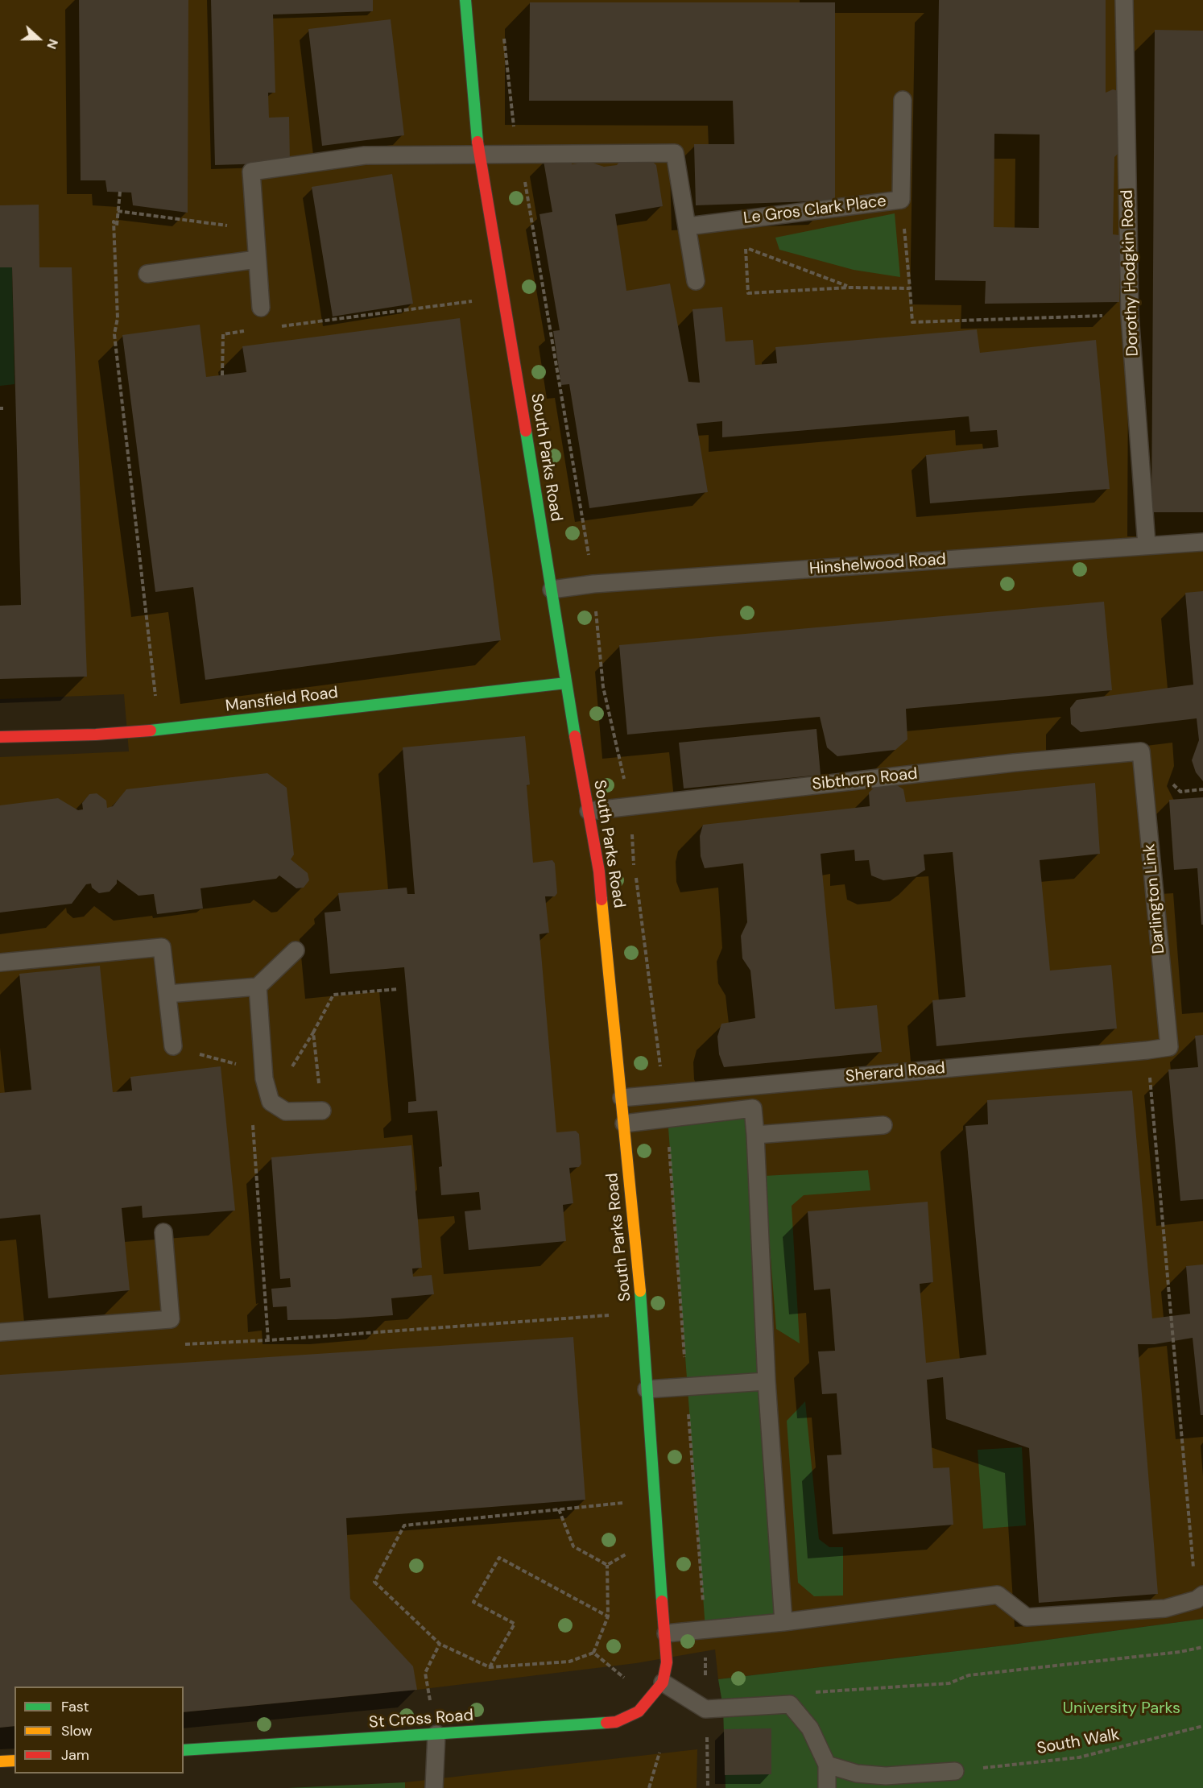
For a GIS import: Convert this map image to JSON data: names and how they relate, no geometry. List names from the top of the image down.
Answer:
{
  "streets": {
    "street": ["South Parks Road", "Mansfield Road", "St Cross Road"],
    "lane": [
      "Le Gros Clark Place",
      "Dorothy Hodgkin Road",
      "Hinshelwood Road",
      "Sibthorp Road",
      "Darlington Link",
      "Sherard Road"
    ],
    "path": ["South Walk"]
  },
  "crossings": [
    ["Dorothy Hodgkin Road", "Hinshelwood Road"],
    ["South Parks Road", "Hinshelwood Road"],
    ["South Parks Road", "Mansfield Road"],
    ["South Parks Road", "Sibthorp Road"],
    ["South Parks Road", "Sherard Road"],
    ["South Parks Road", "St Cross Road"],
    ["Sibthorp Road", "Darlington Link"],
    ["Darlington Link", "Sherard Road"]
  ],
  "parks": ["University Parks"],
  "legend": ["Fast", "Slow", "Jam"],
  "north": "right"
}
